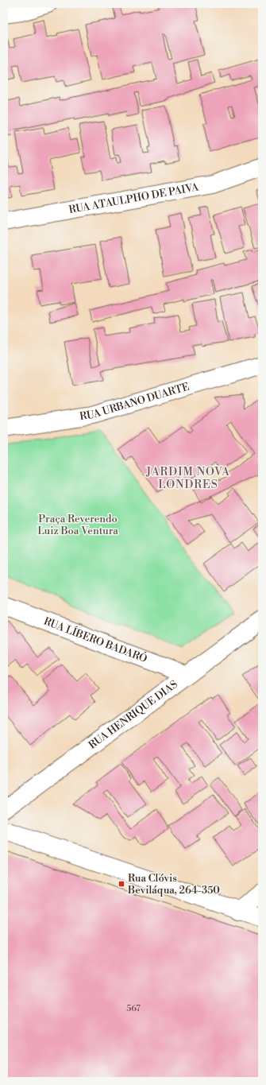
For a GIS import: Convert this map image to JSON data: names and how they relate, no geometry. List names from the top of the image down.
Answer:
{
  "streets": {
    "street": [
      "RUA ATAULPHO DE PAIVA",
      "RUA URBANO DUARTE",
      "RUA LÍBERO BADARÓ",
      "RUA HENRIQUE DIAS"
    ]
  },
  "crossings": [
    ["RUA LÍBERO BADARÓ", "RUA HENRIQUE DIAS"]
  ],
  "districts": ["JARDIM NOVA LONDRES"],
  "parks": ["Praça Reverendo Luiz Boa Ventura"],
  "places": {
    "transit": ["Rua Clóvis Beviláqua, 264-350"]
  },
  "house_numbers": ["567"]
}
